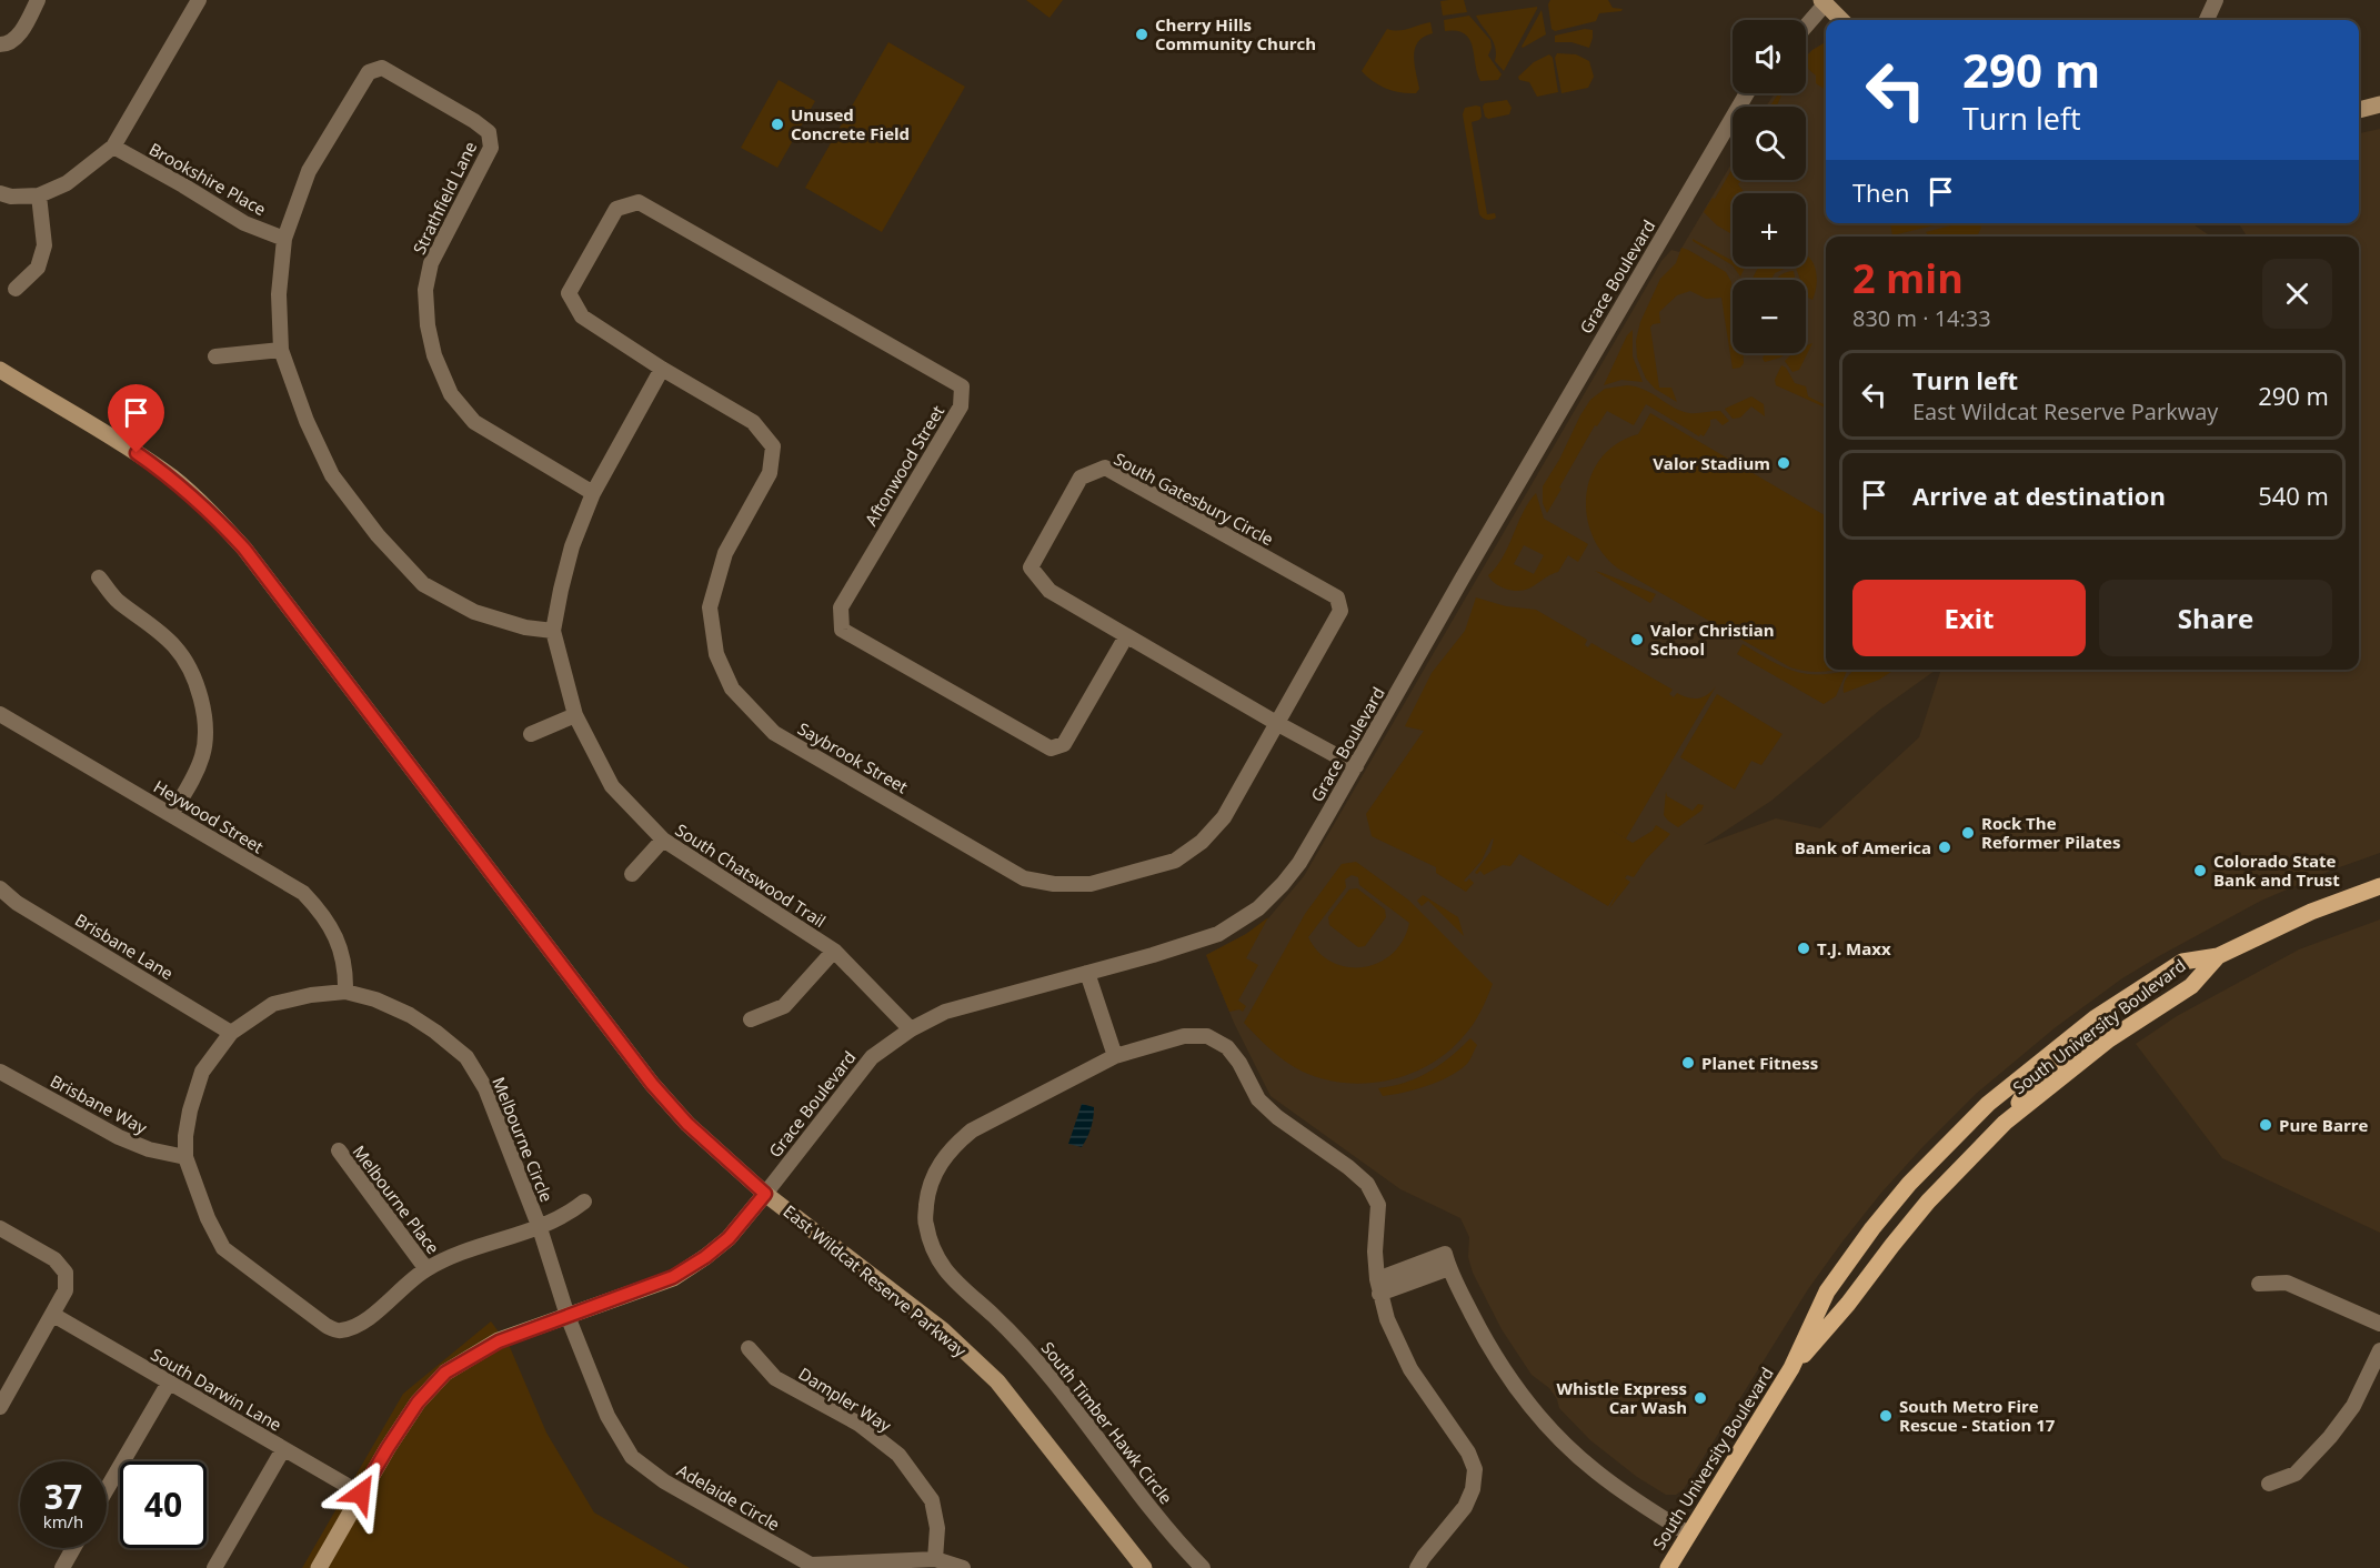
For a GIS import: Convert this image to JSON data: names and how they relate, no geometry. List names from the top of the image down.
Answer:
{
  "streets": {
    "main road": ["South University Boulevard", "East Wildcat Reserve Parkway"],
    "street": [
      "Brookshire Place",
      "Strathfield Lane",
      "Grace Boulevard",
      "Aftonwood Street",
      "South Gatesbury Circle",
      "Saybrook Street",
      "Heywood Street",
      "South Chatswood Trail",
      "Brisbane Lane",
      "Brisbane Way",
      "Melbourne Circle",
      "Melbourne Place",
      "South Darwin Lane",
      "Dampler Way",
      "South Timber Hawk Circle",
      "Adelaide Circle"
    ]
  },
  "crossings": [
    ["Brookshire Place", "Strathfield Lane"],
    ["Strathfield Lane", "South Chatswood Trail"],
    ["Grace Boulevard", "South Gatesbury Circle"],
    ["Grace Boulevard", "South Chatswood Trail"],
    ["Grace Boulevard", "East Wildcat Reserve Parkway"],
    ["Aftonwood Street", "South Gatesbury Circle"],
    ["Aftonwood Street", "Saybrook Street"],
    ["Aftonwood Street", "South Chatswood Trail"],
    ["South Gatesbury Circle", "Saybrook Street"],
    ["Saybrook Street", "South Chatswood Trail"],
    ["Heywood Street", "Melbourne Circle"],
    ["Brisbane Lane", "Melbourne Circle"],
    ["Brisbane Way", "Melbourne Circle"],
    ["Melbourne Circle", "Melbourne Place"],
    ["Melbourne Circle", "Adelaide Circle"],
    ["Dampler Way", "Adelaide Circle"]
  ],
  "places": [
    "Cherry Hills Community Church",
    "Unused Concrete Field",
    "Valor Stadium",
    "Valor Christian School",
    "Rock The Reformer Pilates",
    "Bank of America",
    "Colorado State Bank and Trust",
    "T.J. Maxx",
    "Planet Fitness",
    "Pure Barre",
    "Whistle Express Car Wash",
    "South Metro Fire Rescue - Station 17"
  ],
  "page": {
    "map_buttons": ["+", "−"],
    "turn": ["290 m", "Turn left"],
    "then": "Then",
    "heading": ["2 min", "830 m · 14:33"],
    "list": [
      {
        "name": "Turn left",
        "note": "East Wildcat Reserve Parkway",
        "value": "290 m"
      },
      {
        "name": "Arrive at destination",
        "value": "540 m"
      }
    ],
    "buttons": ["Exit", "Share"],
    "speed": "37 km/h",
    "limit": "40"
  }
}
